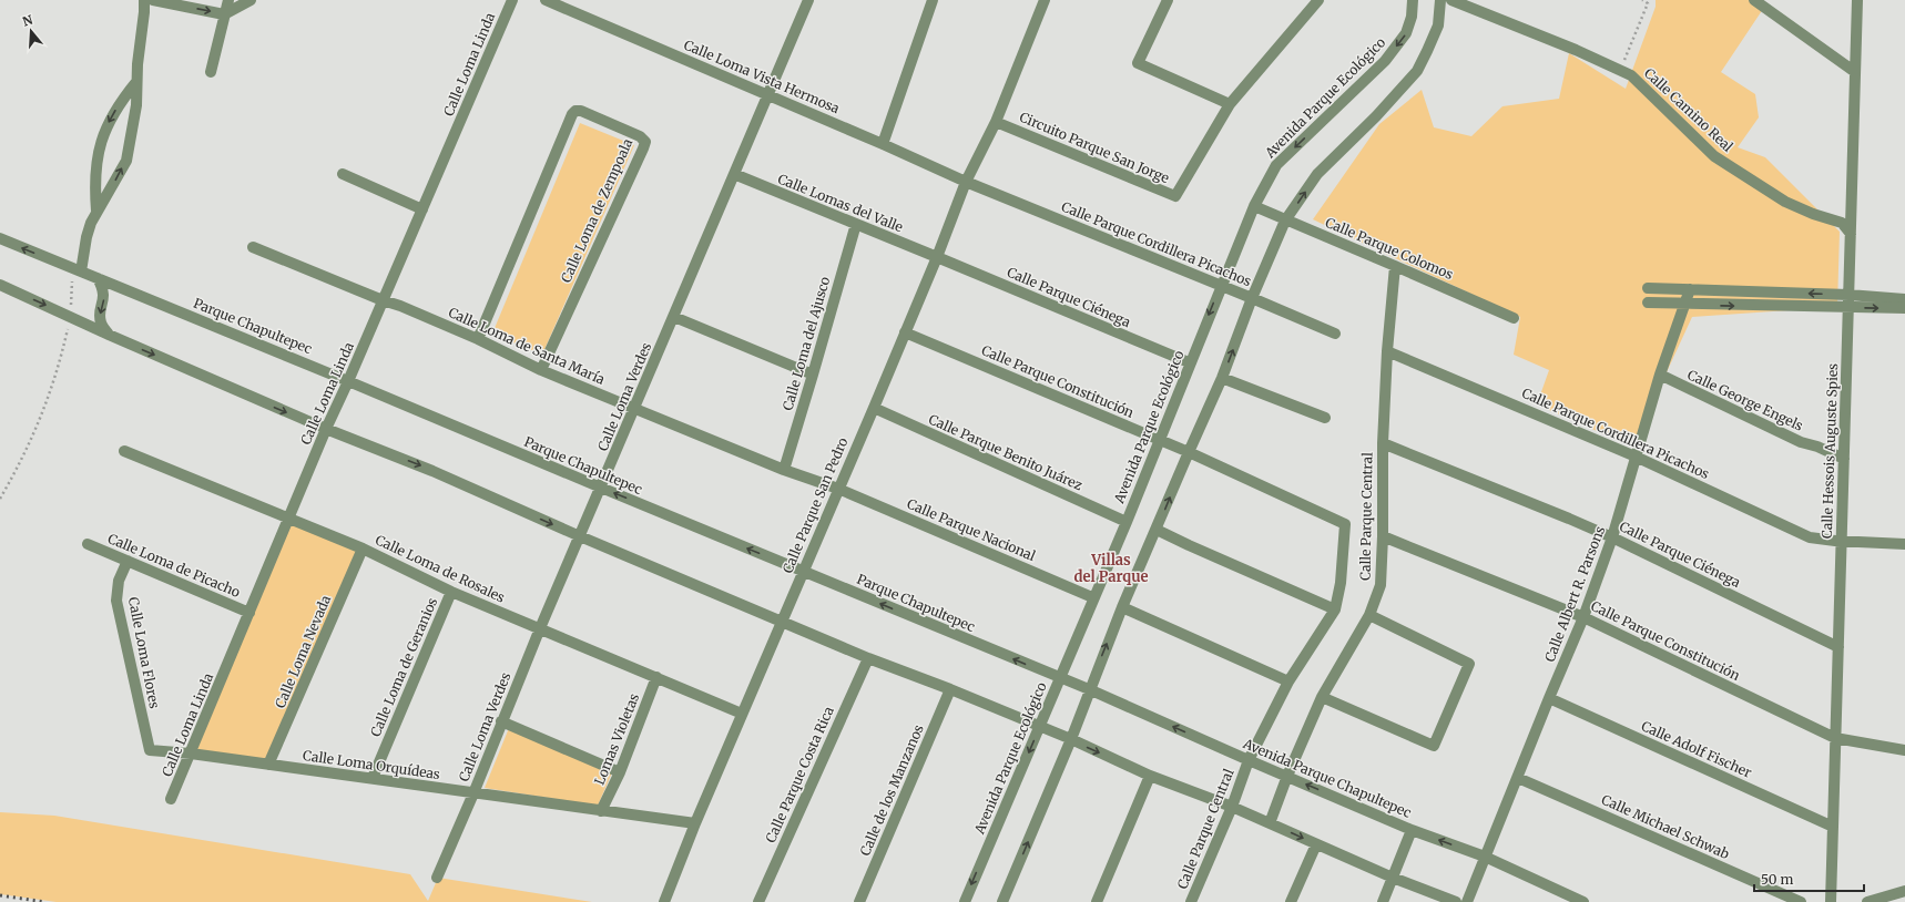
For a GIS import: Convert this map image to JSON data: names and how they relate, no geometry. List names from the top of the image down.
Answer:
{
  "streets": {
    "street": [
      "Calle Loma Linda",
      "Calle Loma Vista Hermosa",
      "Avenida Parque Ecológico",
      "Calle Camino Real",
      "Circuito Parque San Jorge",
      "Calle Lomas del Valle",
      "Calle Loma de Zempoala",
      "Calle Parque Cordillera Picachos",
      "Calle Parque Colomos",
      "Calle Parque Ciénega",
      "Parque Chapultepec",
      "Calle Loma del Ajusco",
      "Calle Loma de Santa María",
      "Calle Parque Constitución",
      "Calle Loma Verdes",
      "Calle George Engels",
      "Calle Hessois Auguste Spies",
      "Calle Parque Benito Juárez",
      "Calle Parque San Pedro",
      "Calle Parque Central",
      "Calle Parque Nacional",
      "Calle Loma de Picacho",
      "Calle Loma de Rosales",
      "Calle Albert R. Parsons",
      "Calle Loma Nevada",
      "Calle Loma Flores",
      "Calle Loma de Geranios",
      "Lomas Violetas",
      "Calle Adolf Fischer",
      "Calle Loma Orquídeas",
      "Calle Parque Costa Rica",
      "Avenida Parque Chapultepec",
      "Calle de los Manzanos",
      "Calle Michael Schwab"
    ]
  },
  "crossings": [
    ["Calle Loma Linda", "Parque Chapultepec"],
    ["Calle Loma Linda", "Calle Loma de Santa María"],
    ["Calle Loma Linda", "Calle Loma de Picacho"],
    ["Calle Loma Linda", "Calle Loma de Rosales"],
    ["Calle Loma Linda", "Calle Loma Orquídeas"],
    ["Calle Loma Vista Hermosa", "Calle Parque Cordillera Picachos"],
    ["Calle Loma Vista Hermosa", "Calle Loma Verdes"],
    ["Calle Loma Vista Hermosa", "Calle Parque San Pedro"],
    ["Avenida Parque Ecológico", "Calle Parque Cordillera Picachos"],
    ["Avenida Parque Ecológico", "Calle Parque Colomos"],
    ["Avenida Parque Ecológico", "Calle Parque Ciénega"],
    ["Avenida Parque Ecológico", "Parque Chapultepec"],
    ["Avenida Parque Ecológico", "Calle Parque Constitución"],
    ["Avenida Parque Ecológico", "Calle Parque Benito Juárez"],
    ["Avenida Parque Ecológico", "Calle Parque Nacional"],
    ["Avenida Parque Ecológico", "Avenida Parque Chapultepec"],
    ["Calle Camino Real", "Calle Hessois Auguste Spies"],
    ["Circuito Parque San Jorge", "Calle Parque San Pedro"],
    ["Calle Lomas del Valle", "Calle Parque Ciénega"],
    ["Calle Lomas del Valle", "Calle Loma del Ajusco"],
    ["Calle Lomas del Valle", "Calle Loma Verdes"],
    ["Calle Lomas del Valle", "Calle Parque San Pedro"],
    ["Calle Loma de Zempoala", "Calle Loma de Santa María"],
    ["Calle Parque Cordillera Picachos", "Calle Hessois Auguste Spies"],
    ["Calle Parque Cordillera Picachos", "Calle Parque San Pedro"],
    ["Calle Parque Cordillera Picachos", "Calle Parque Central"],
    ["Calle Parque Cordillera Picachos", "Calle Albert R. Parsons"],
    ["Calle Parque Colomos", "Calle Parque Central"],
    ["Calle Parque Ciénega", "Calle Hessois Auguste Spies"],
    ["Calle Parque Ciénega", "Calle Parque San Pedro"],
    ["Calle Parque Ciénega", "Calle Parque Central"],
    ["Calle Parque Ciénega", "Calle Albert R. Parsons"],
    ["Parque Chapultepec", "Calle Loma Verdes"],
    ["Parque Chapultepec", "Calle Parque San Pedro"],
    ["Parque Chapultepec", "Avenida Parque Chapultepec"],
    ["Calle Loma del Ajusco", "Calle Loma de Santa María"],
    ["Calle Loma de Santa María", "Calle Loma Verdes"],
    ["Calle Loma de Santa María", "Calle Parque San Pedro"],
    ["Calle Loma de Santa María", "Calle Parque Nacional"],
    ["Calle Parque Constitución", "Calle Hessois Auguste Spies"],
    ["Calle Parque Constitución", "Calle Parque San Pedro"],
    ["Calle Parque Constitución", "Calle Parque Central"],
    ["Calle Parque Constitución", "Calle Albert R. Parsons"],
    ["Calle Loma Verdes", "Calle Loma de Rosales"],
    ["Calle Loma Verdes", "Calle Loma Orquídeas"],
    ["Calle George Engels", "Calle Hessois Auguste Spies"],
    ["Calle George Engels", "Calle Albert R. Parsons"],
    ["Calle Hessois Auguste Spies", "Calle Adolf Fischer"],
    ["Calle Parque Benito Juárez", "Calle Parque San Pedro"],
    ["Calle Parque San Pedro", "Calle Parque Nacional"],
    ["Calle Parque San Pedro", "Calle Loma de Rosales"],
    ["Calle Parque San Pedro", "Calle Loma Orquídeas"],
    ["Calle Parque Central", "Avenida Parque Chapultepec"],
    ["Calle Loma de Picacho", "Calle Loma Flores"],
    ["Calle Loma de Rosales", "Calle Loma Nevada"],
    ["Calle Loma de Rosales", "Calle Loma de Geranios"],
    ["Calle Loma de Rosales", "Lomas Violetas"],
    ["Calle Albert R. Parsons", "Calle Adolf Fischer"],
    ["Calle Albert R. Parsons", "Avenida Parque Chapultepec"],
    ["Calle Albert R. Parsons", "Calle Michael Schwab"],
    ["Calle Loma Nevada", "Calle Loma Orquídeas"],
    ["Calle Loma Flores", "Calle Loma Orquídeas"],
    ["Calle Loma de Geranios", "Calle Loma Orquídeas"],
    ["Lomas Violetas", "Calle Loma Orquídeas"]
  ],
  "districts": ["Villas del Parque"],
  "scale_bar": "50 m",
  "north": "top"
}
